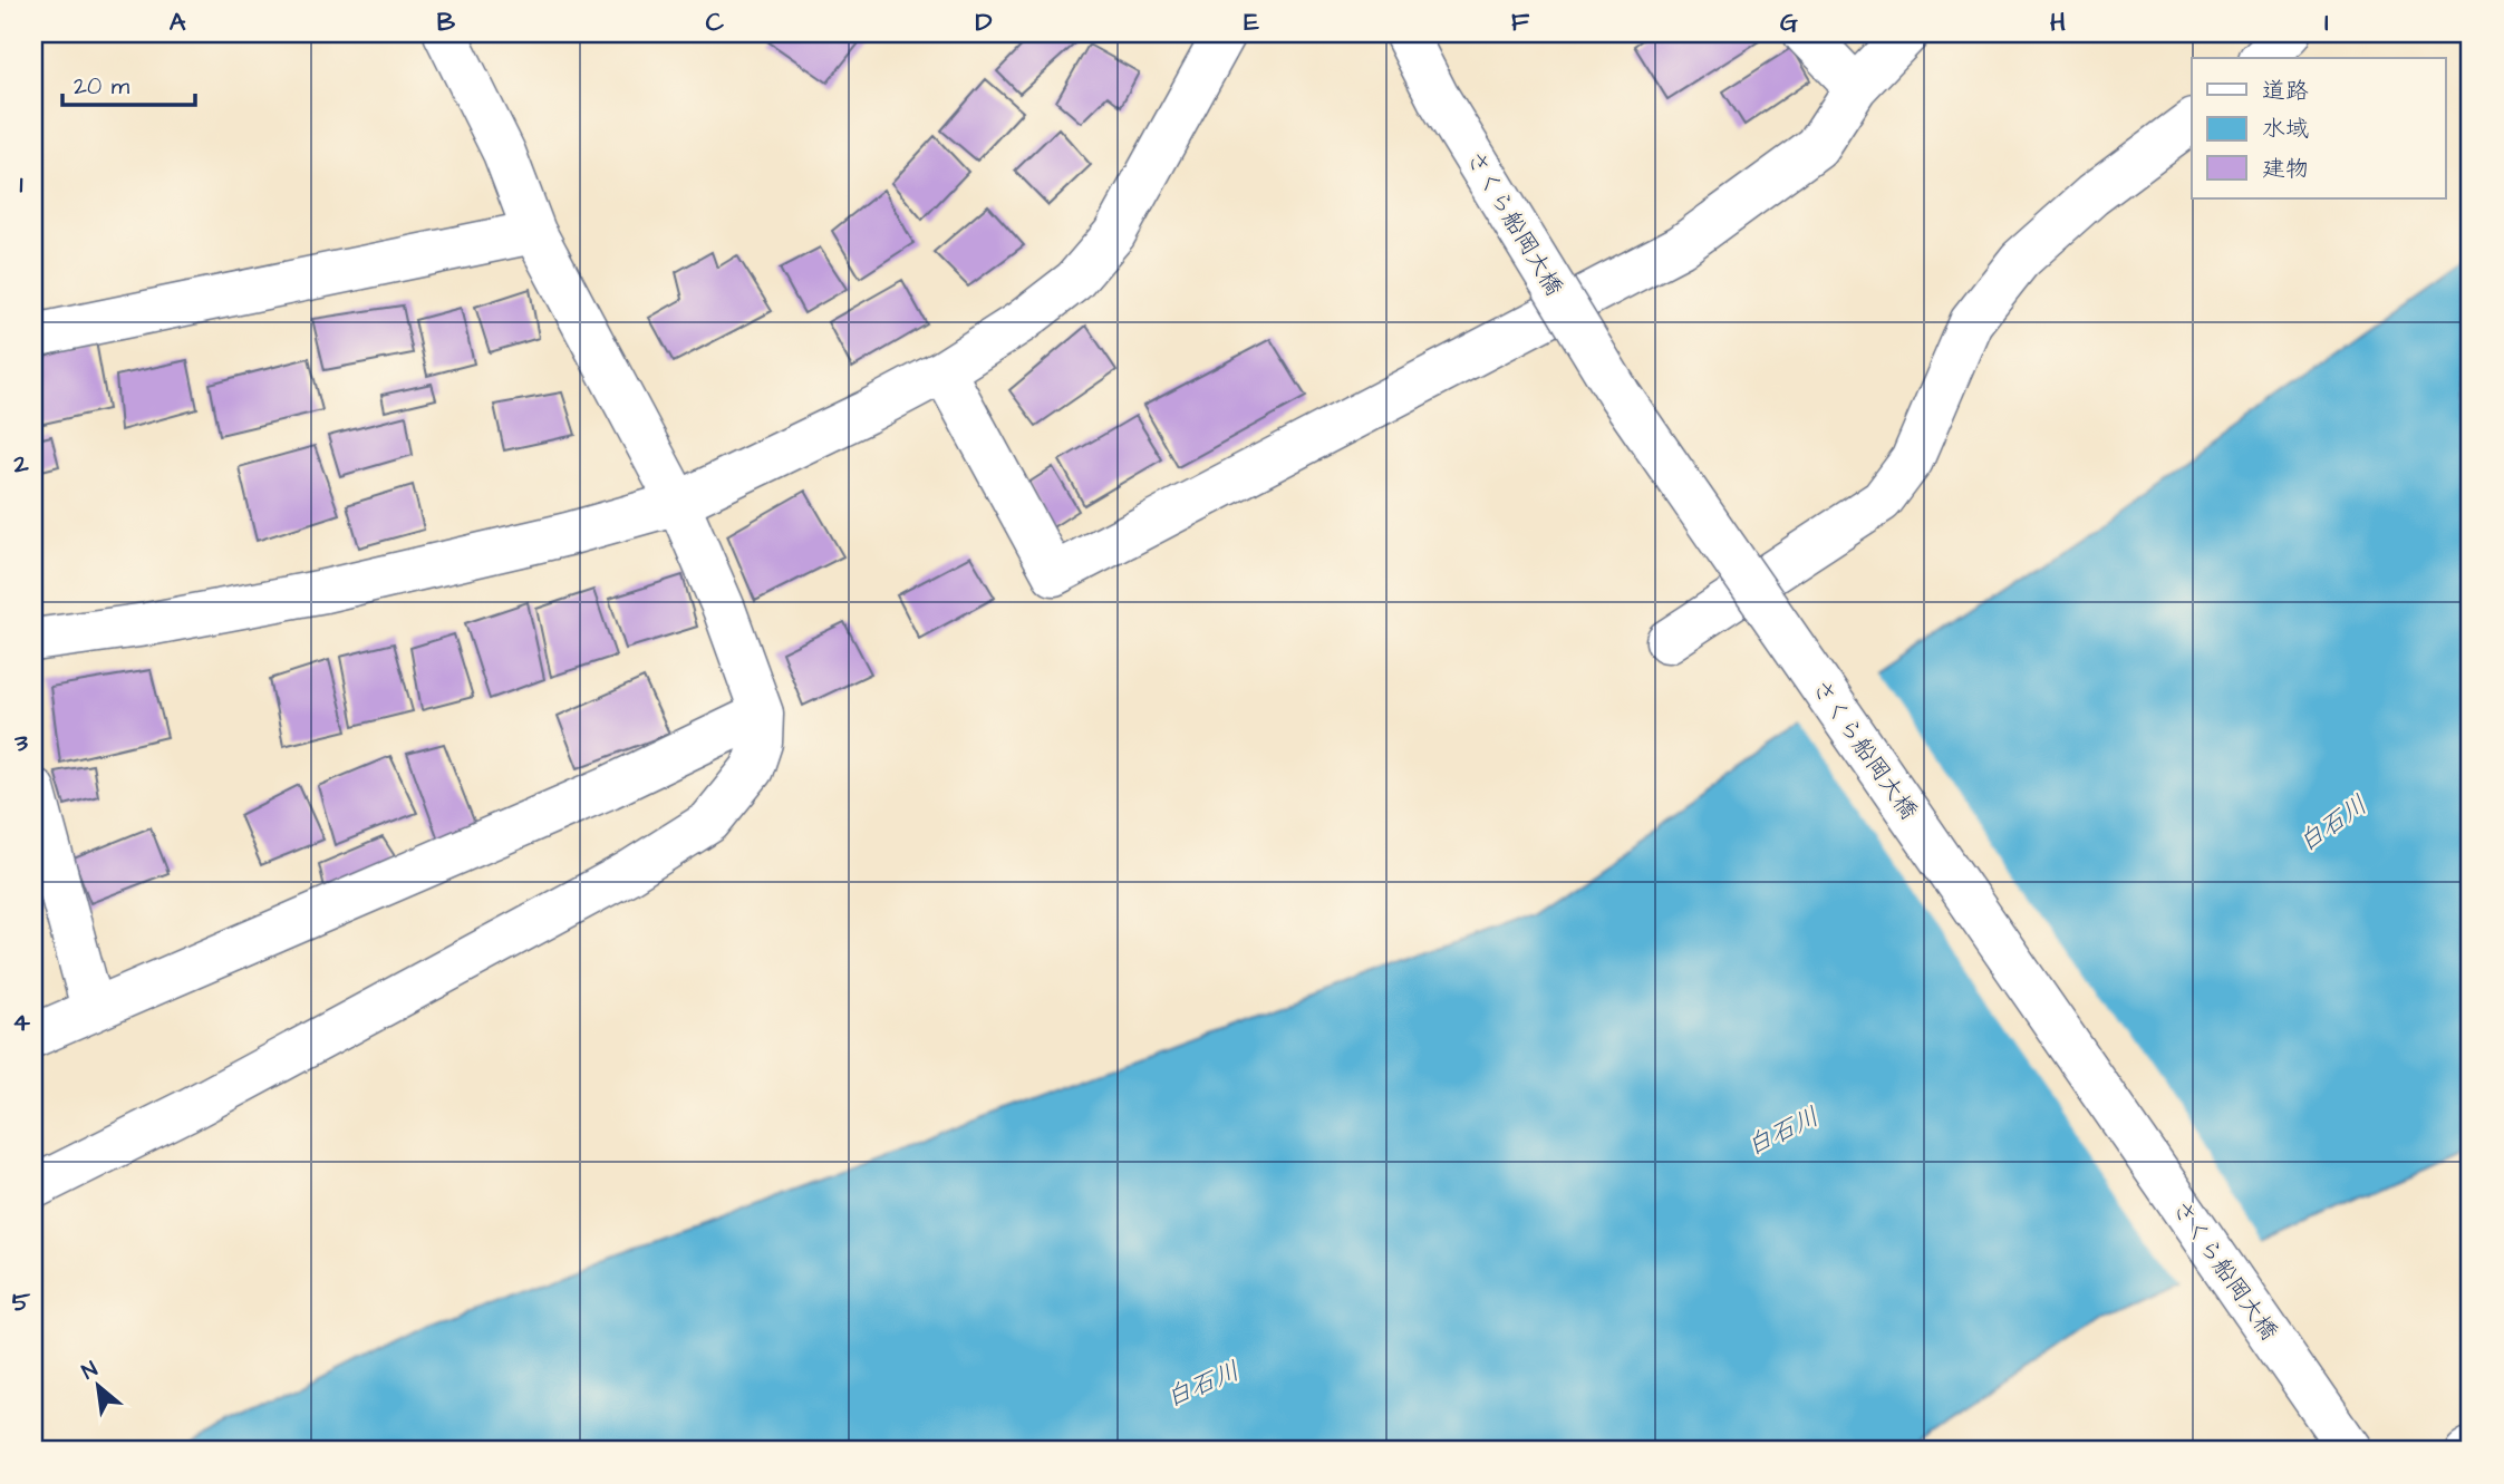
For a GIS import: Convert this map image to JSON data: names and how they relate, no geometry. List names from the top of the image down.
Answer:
{
  "streets": {
    "street": ["さくら船岡大橋"]
  },
  "water": ["白石川"],
  "legend": ["道路", "水域", "建物"],
  "scale_bar": "20 m",
  "north": "top left",
  "grid": {
    "columns": [
      "A",
      "B",
      "C",
      "D",
      "E",
      "F",
      "G",
      "H",
      "I"
    ],
    "rows": [
      "1",
      "2",
      "3",
      "4",
      "5"
    ]
  }
}
